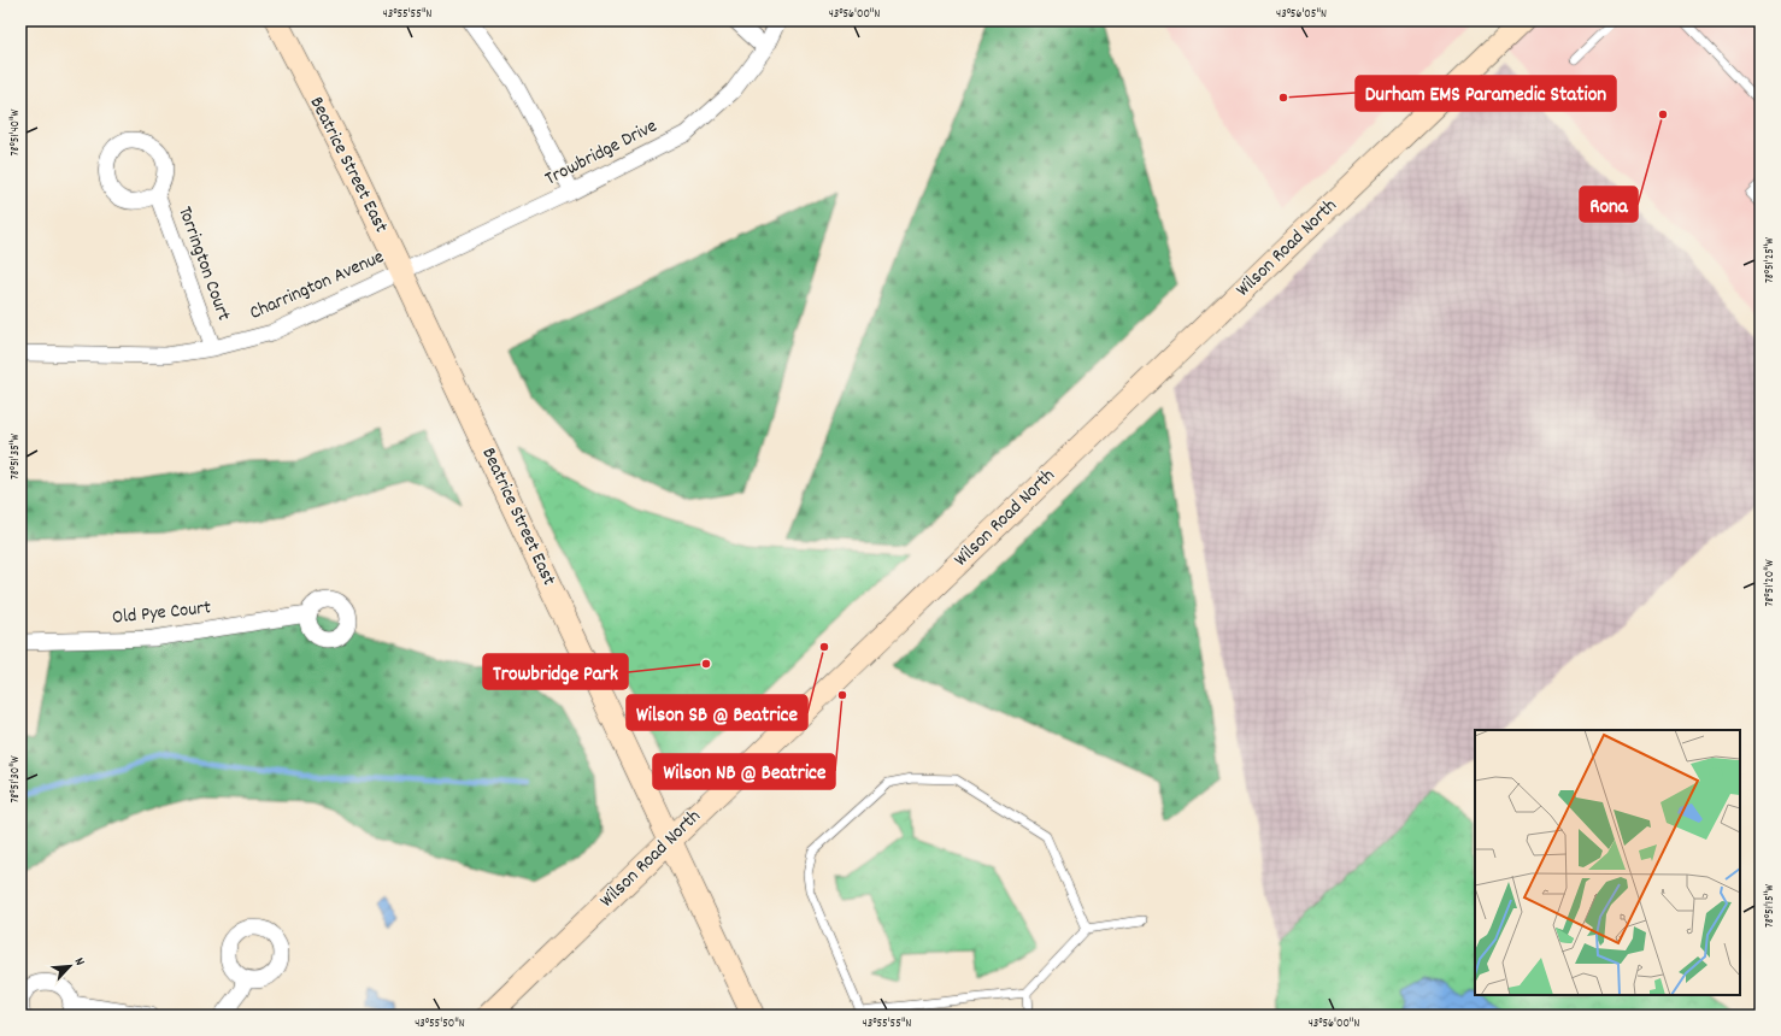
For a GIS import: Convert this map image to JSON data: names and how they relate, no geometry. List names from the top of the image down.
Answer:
{
  "streets": {
    "main road": ["Beatrice Street East", "Wilson Road North"],
    "street": [
      "Trowbridge Drive",
      "Torrington Court",
      "Charrington Avenue",
      "Old Pye Court"
    ]
  },
  "crossings": [
    ["Trowbridge Drive", "Beatrice Street East"],
    ["Trowbridge Drive", "Charrington Avenue"],
    ["Beatrice Street East", "Wilson Road North"],
    ["Beatrice Street East", "Charrington Avenue"],
    ["Torrington Court", "Charrington Avenue"]
  ],
  "places": [
    "Durham EMS Paramedic Station",
    "Rona",
    "Wilson SB @ Beatrice",
    "Trowbridge Park",
    "Wilson NB @ Beatrice"
  ],
  "north": "top right",
  "coordinates": [
    "43°55'55\"N",
    "43°56'00\"N",
    "43°56'05\"N",
    "78°51'40\"W",
    "78°51'25\"W",
    "78°51'35\"W",
    "78°51'20\"W",
    "78°51'30\"W",
    "78°51'15\"W",
    "43°55'50\"N"
  ]
}
